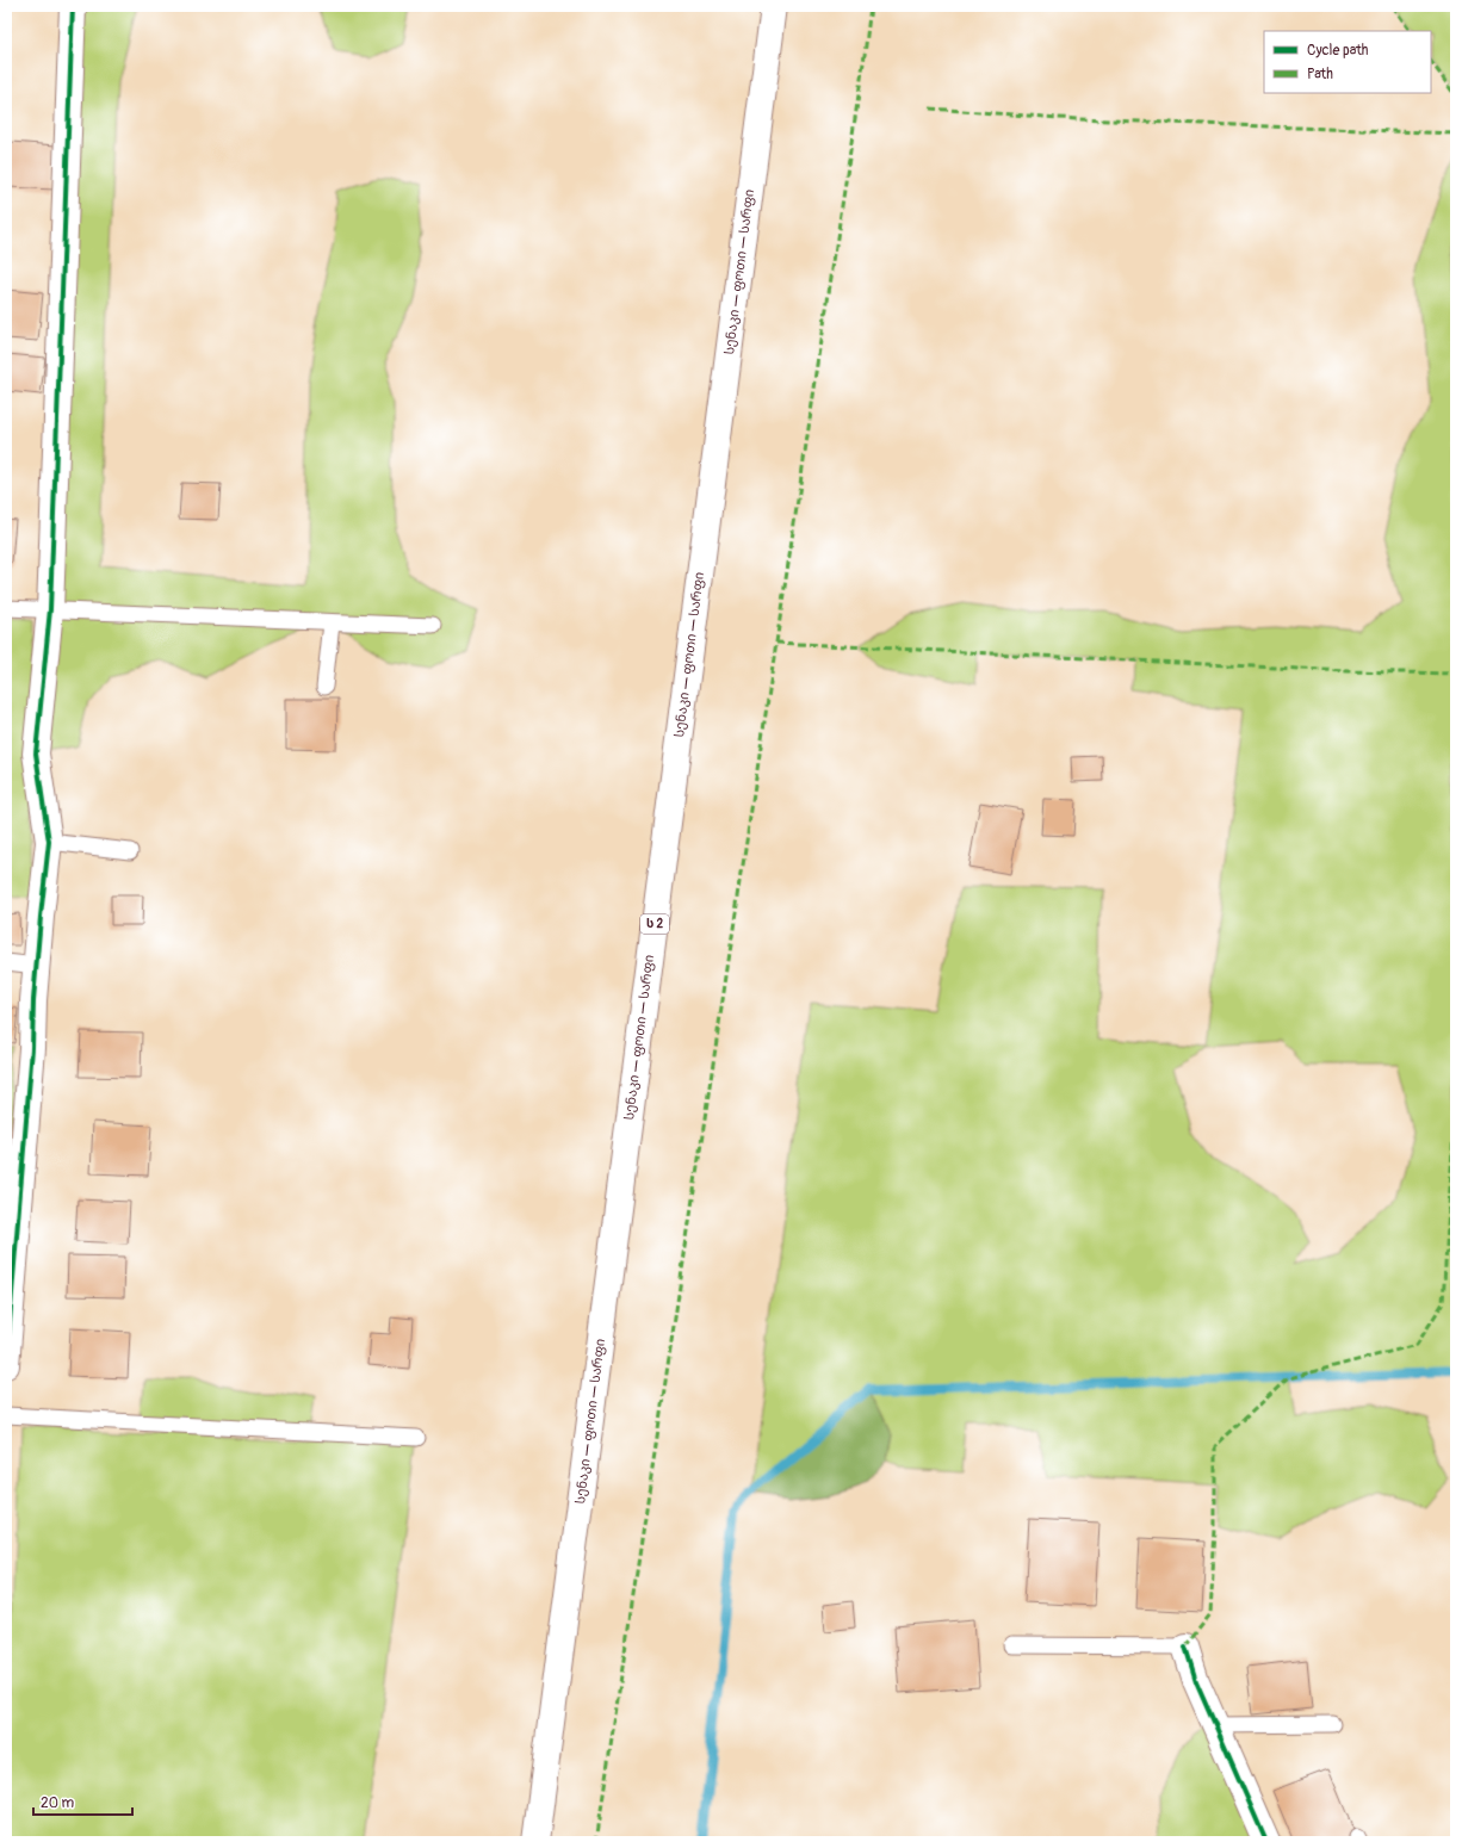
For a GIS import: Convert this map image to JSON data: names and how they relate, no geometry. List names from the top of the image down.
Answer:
{
  "streets": {
    "main road": ["სენაკი — ფოთი — სარფი", "ს 2"]
  },
  "legend": ["Cycle path", "Path"],
  "scale_bar": "20 m"
}
